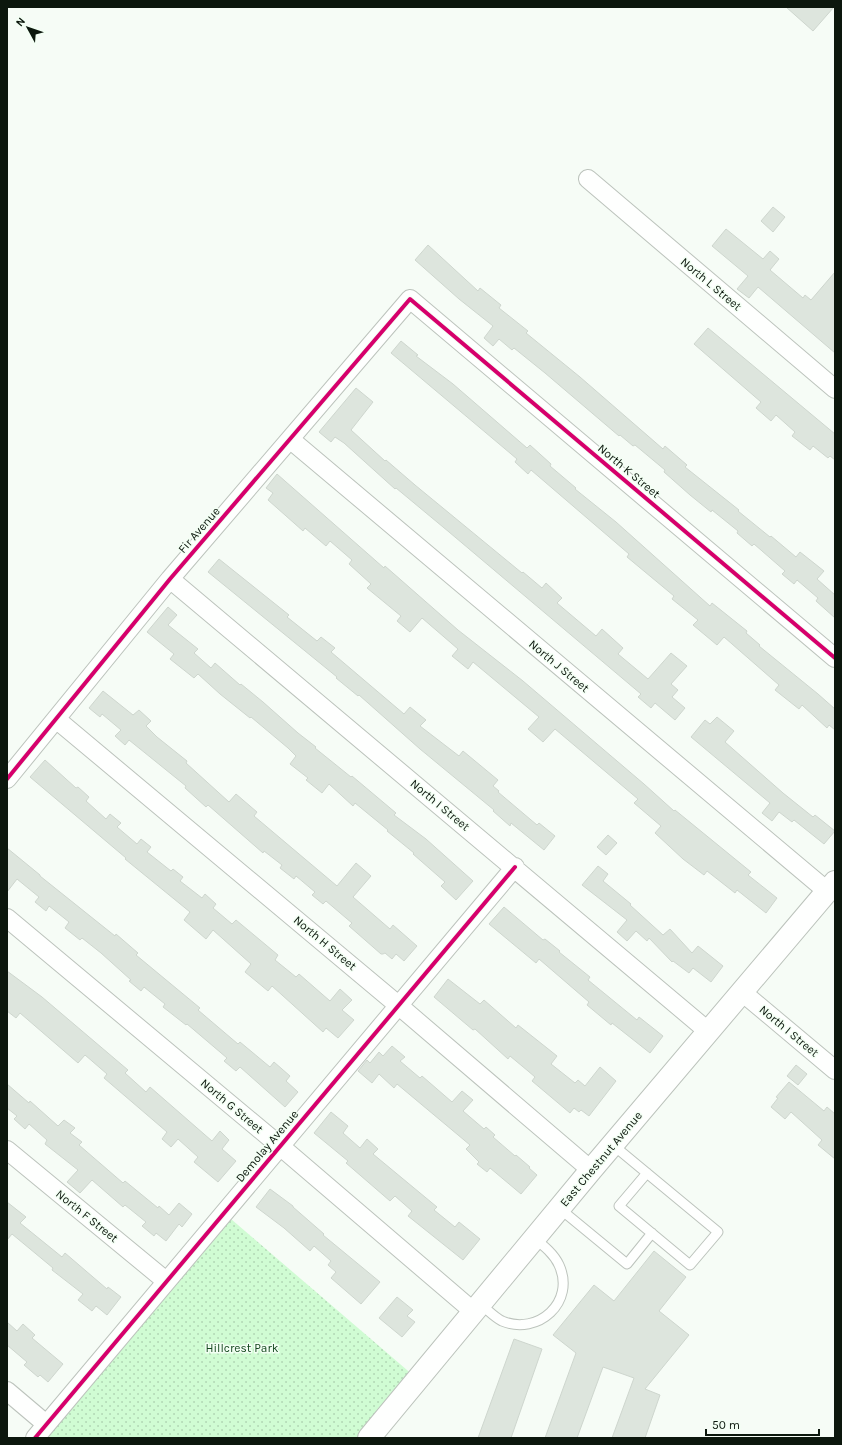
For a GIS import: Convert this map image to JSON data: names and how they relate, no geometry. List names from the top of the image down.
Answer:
{
  "streets": {
    "street": [
      "North L Street",
      "North K Street",
      "Fir Avenue",
      "North J Street",
      "North I Street",
      "North H Street",
      "North G Street",
      "Demolay Avenue",
      "East Chestnut Avenue",
      "North F Street"
    ]
  },
  "crossings": [
    ["North K Street", "Fir Avenue"],
    ["Fir Avenue", "North J Street"],
    ["Fir Avenue", "North I Street"],
    ["Fir Avenue", "North H Street"],
    ["North J Street", "East Chestnut Avenue"],
    ["North I Street", "Demolay Avenue"],
    ["North I Street", "East Chestnut Avenue"],
    ["North H Street", "Demolay Avenue"],
    ["North H Street", "East Chestnut Avenue"],
    ["North G Street", "Demolay Avenue"],
    ["North G Street", "East Chestnut Avenue"],
    ["Demolay Avenue", "North F Street"]
  ],
  "parks": ["Hillcrest Park"],
  "scale_bar": "50 m",
  "north": "top left"
}
